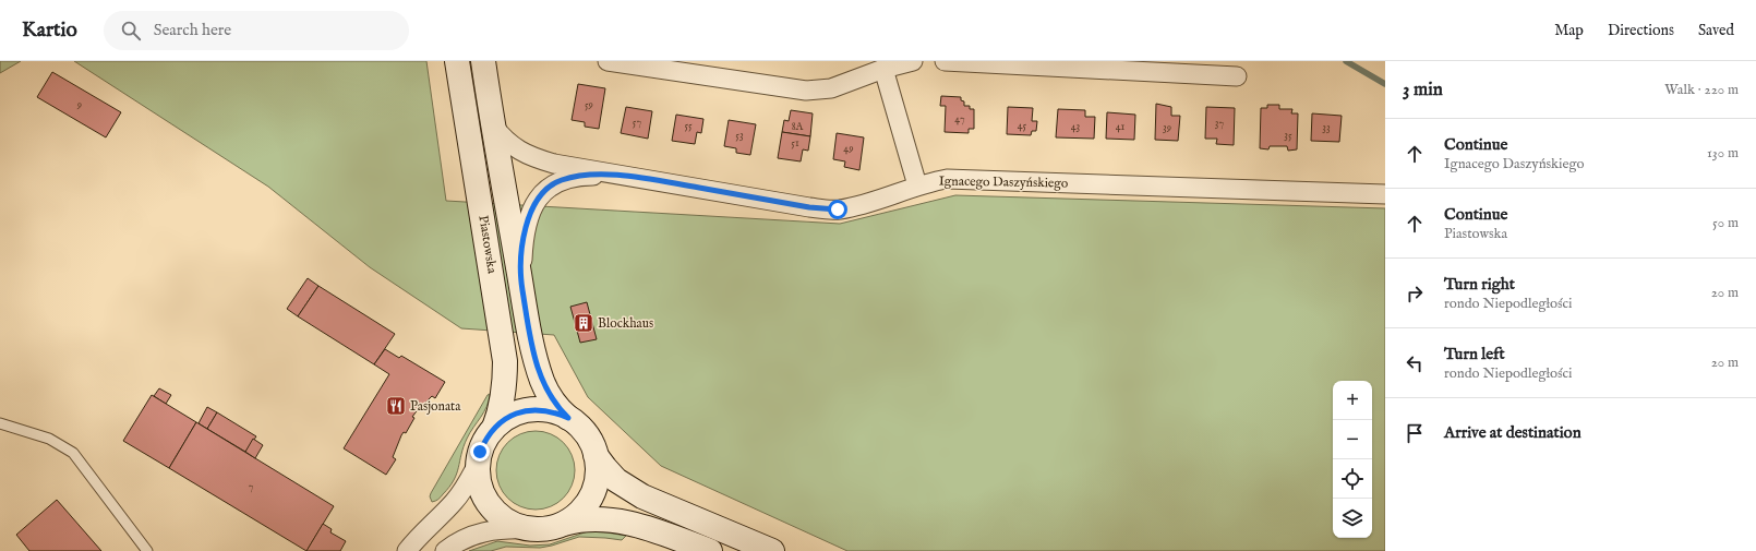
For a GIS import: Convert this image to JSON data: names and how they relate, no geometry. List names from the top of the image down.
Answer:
{
  "streets": {
    "main road": ["Piastowska"],
    "street": ["Ignacego Daszyńskiego"]
  },
  "crossings": [
    ["Ignacego Daszyńskiego", "Piastowska"]
  ],
  "places": {
    "building": ["Blockhaus"],
    "restaurant": ["Pasjonata"]
  },
  "house_numbers": [
    "9",
    "59",
    "47",
    "57",
    "37",
    "55",
    "45",
    "8A",
    "43",
    "41",
    "39",
    "33",
    "53",
    "35",
    "51",
    "49",
    "7"
  ],
  "page": {
    "header": "Kartio",
    "search": "Search here",
    "nav": ["Map", "Directions", "Saved"],
    "heading": ["3 min", "Walk · 220 m"],
    "list": [
      ["Continue", "Ignacego Daszyńskiego", "130 m"],
      ["Continue", "Piastowska", "50 m"],
      ["Turn right", "rondo Niepodległości", "20 m"],
      ["Turn left", "rondo Niepodległości", "20 m"],
      "Arrive at destination"
    ],
    "map_buttons": ["+", "−"]
  }
}
